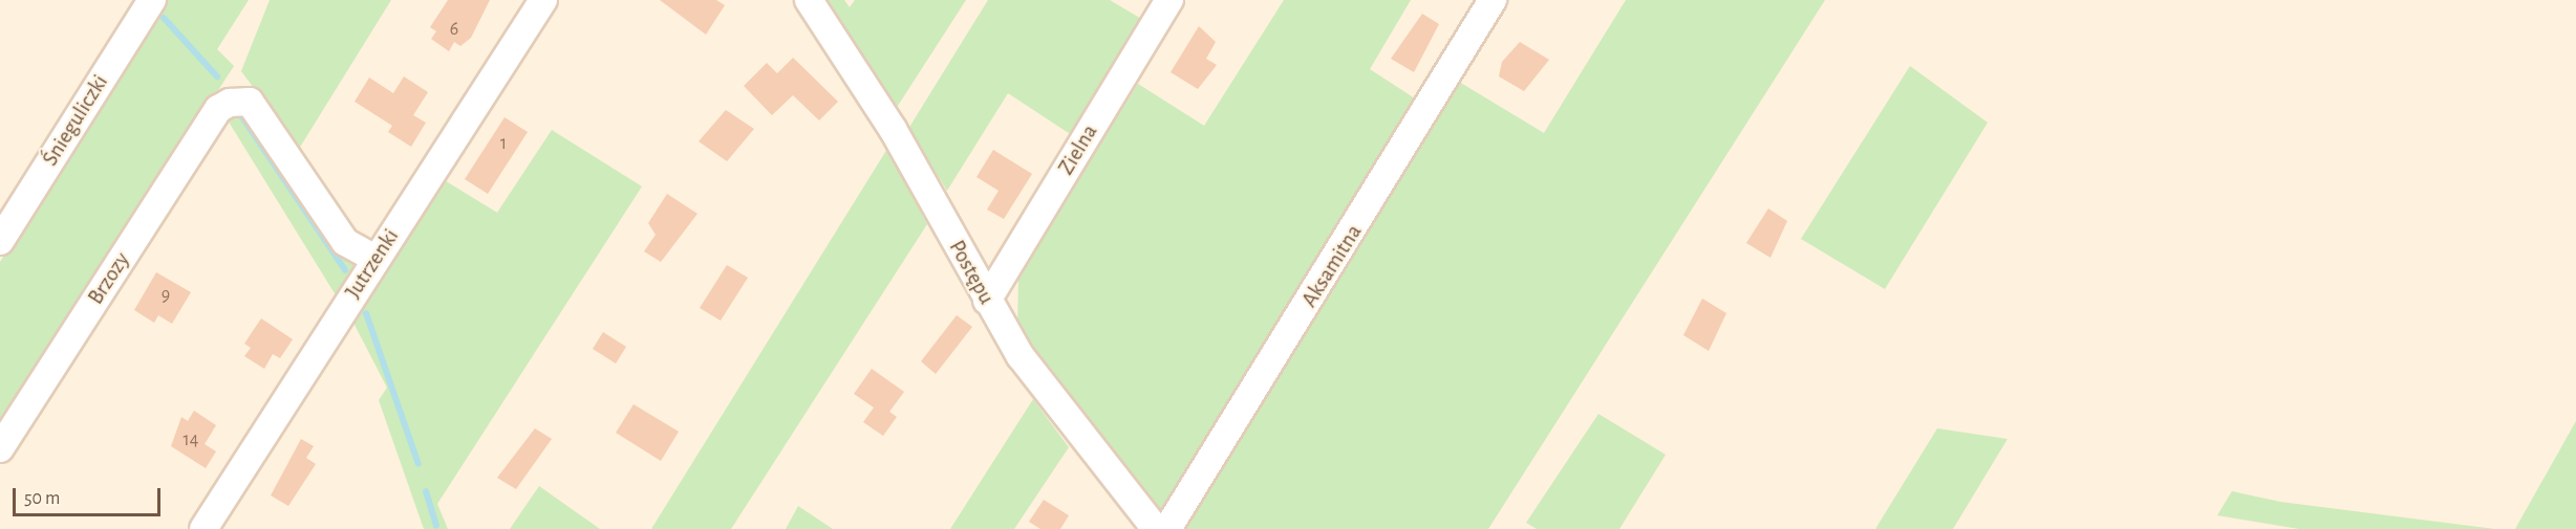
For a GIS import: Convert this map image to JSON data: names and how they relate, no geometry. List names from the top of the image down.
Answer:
{
  "streets": {
    "street": [
      "Śnieguliczki",
      "Zielna",
      "Jutrzenki",
      "Aksamitna",
      "Postępu",
      "Brzozy"
    ]
  },
  "crossings": [
    ["Zielna", "Postępu"],
    ["Jutrzenki", "Brzozy"]
  ],
  "house_numbers": [
    "6",
    "1",
    "9",
    "14"
  ],
  "scale_bar": "50 m"
}
